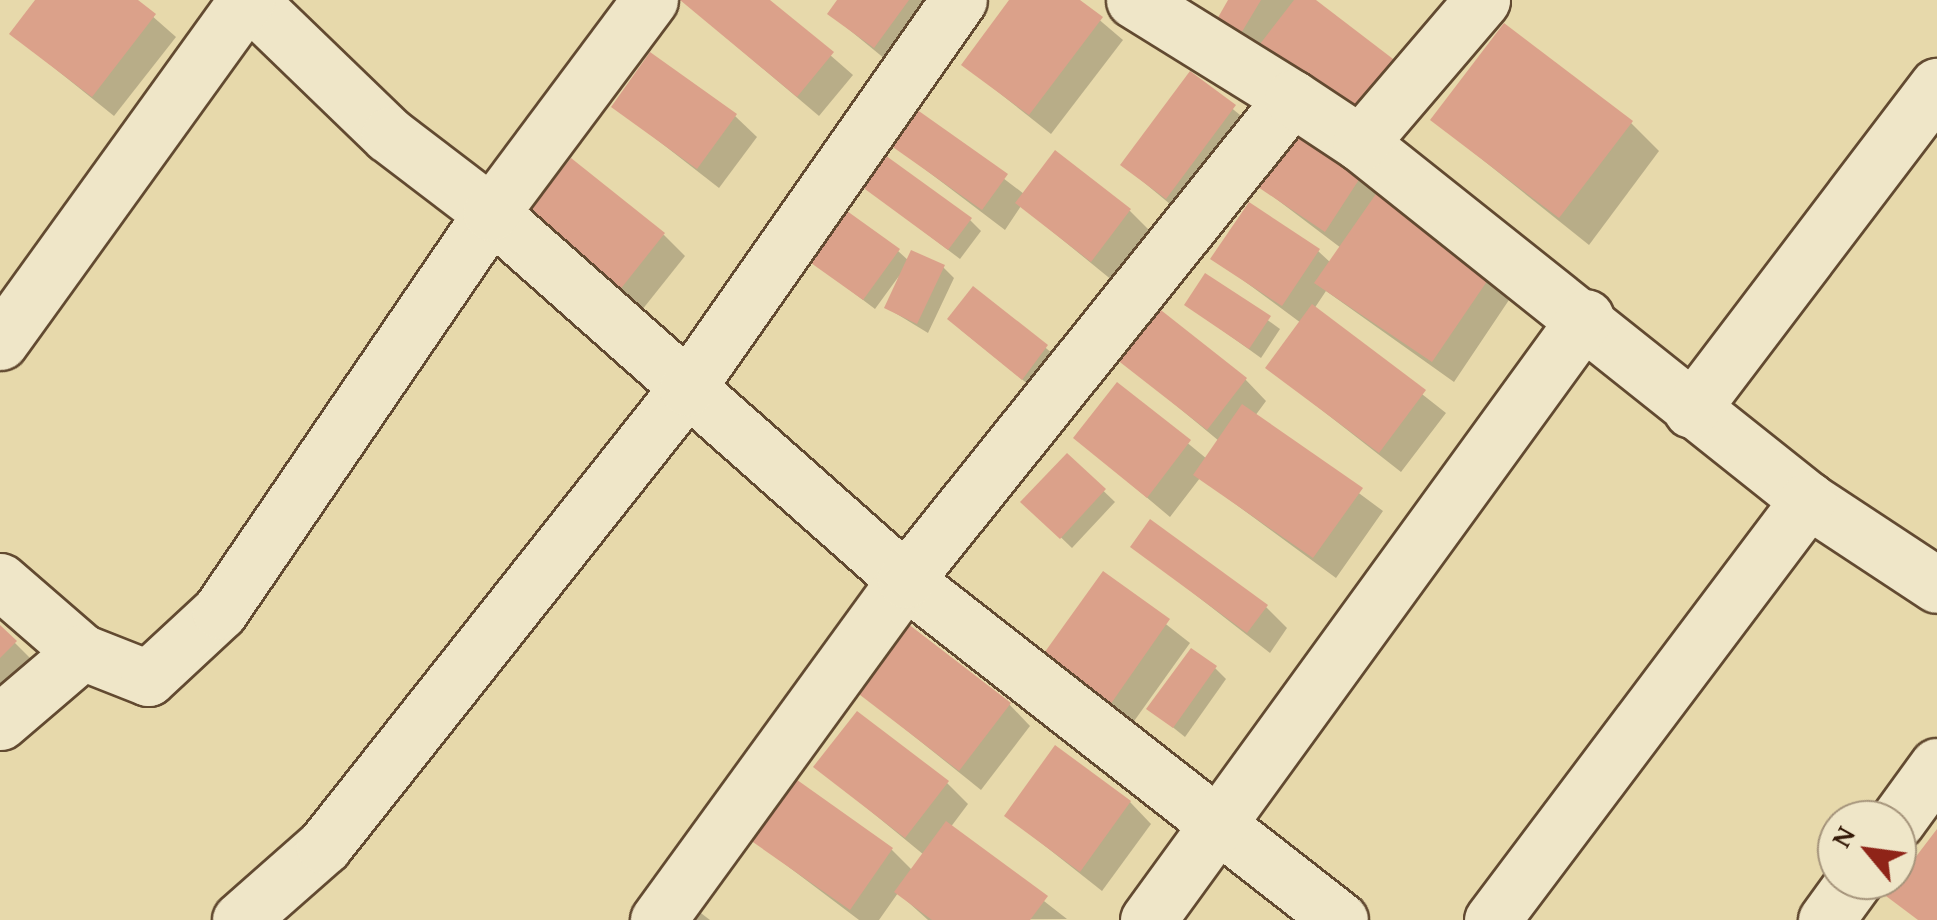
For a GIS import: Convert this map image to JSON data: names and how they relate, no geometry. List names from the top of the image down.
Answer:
{
  "north": "top left"
}
